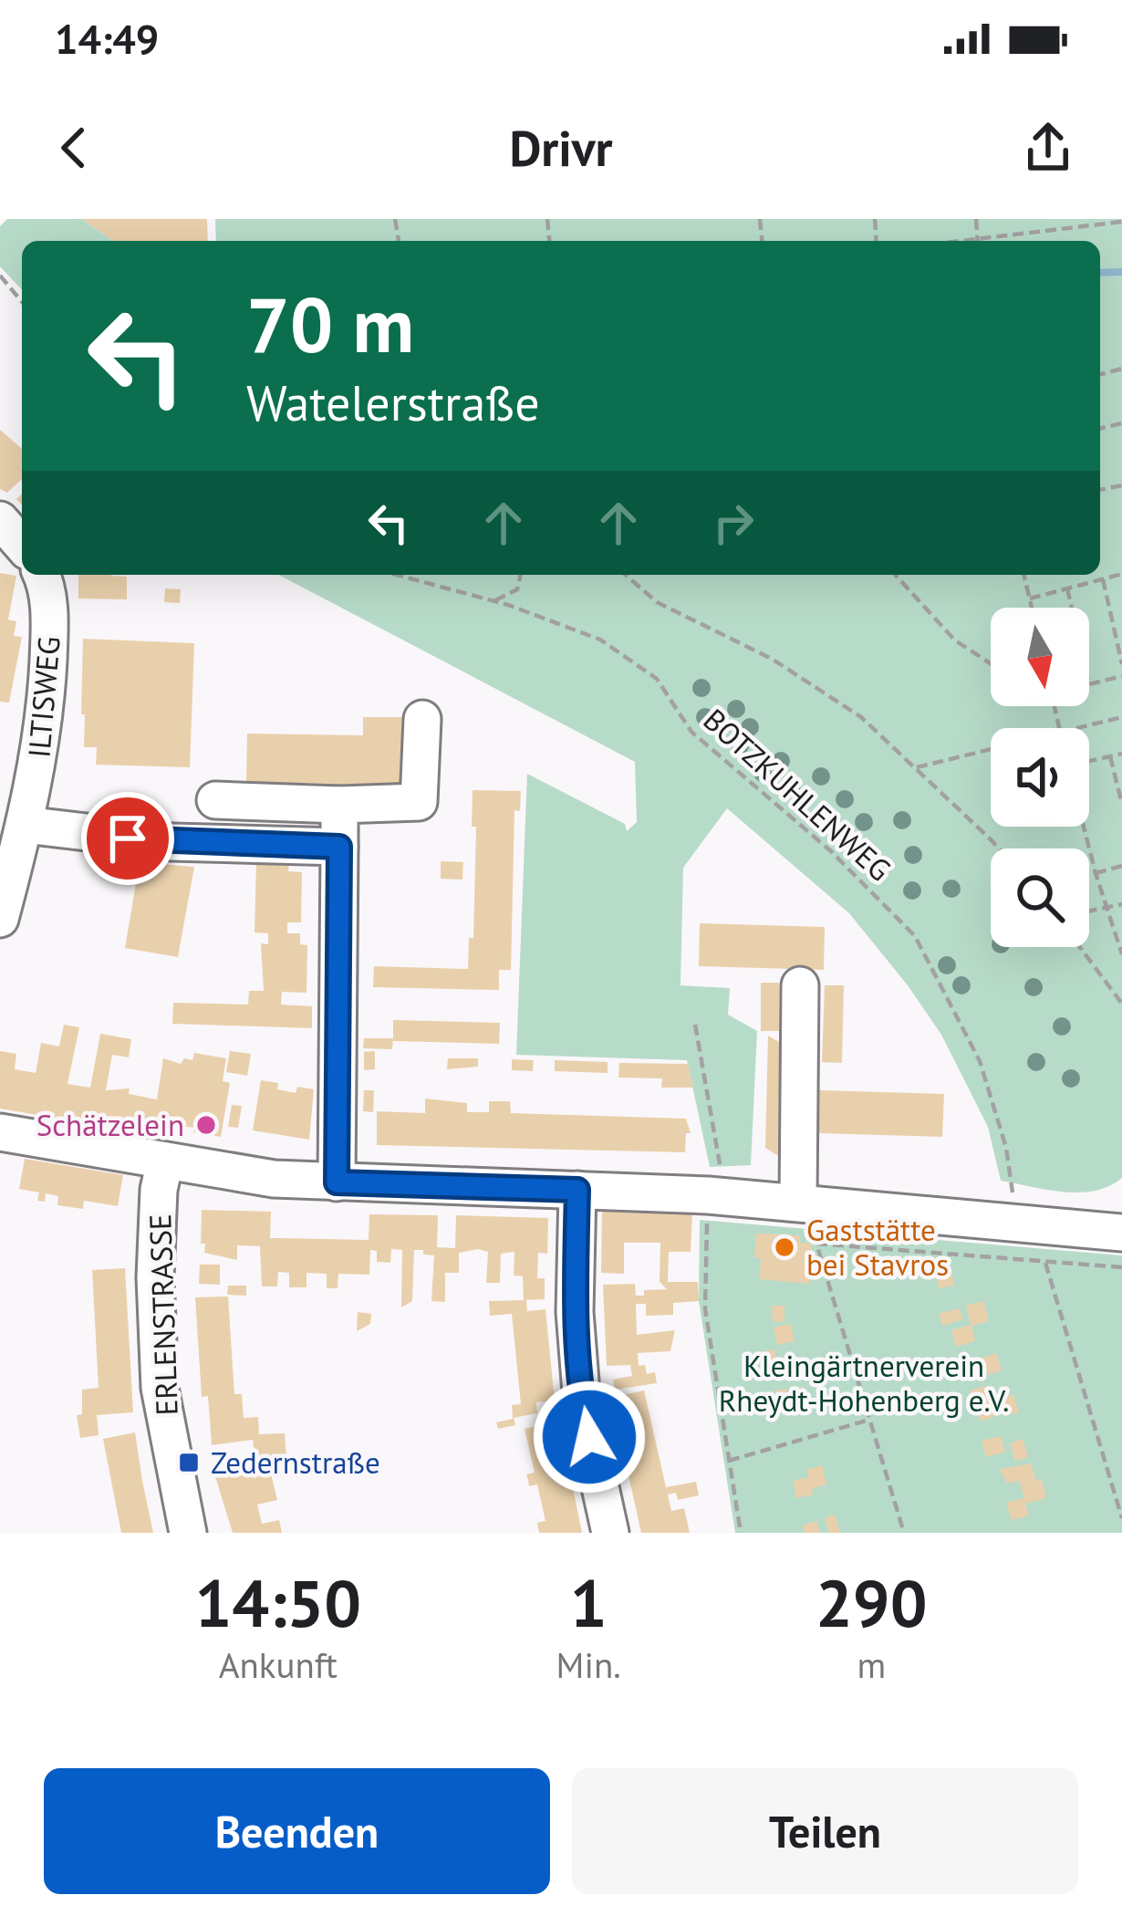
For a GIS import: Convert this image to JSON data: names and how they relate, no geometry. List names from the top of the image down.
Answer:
{
  "streets": {
    "street": ["ILTISWEG", "ERLENSTRASSE"],
    "path": ["BOTZKUHLENWEG"]
  },
  "parks": ["Kleingärtnerverein Rheydt-Hohenberg e.V."],
  "places": {
    "other": ["Schätzelein", "Gaststätte bei Stavros"],
    "transit": ["Zedernstraße"]
  },
  "north": "bottom",
  "page": {
    "status": "14:49",
    "header": "Drivr",
    "turn": ["70 m", "Watelerstraße"],
    "eta": [
      "14:50",
      "Ankunft",
      "1",
      "Min.",
      "290",
      "m"
    ],
    "buttons": ["Beenden", "Teilen"]
  }
}
